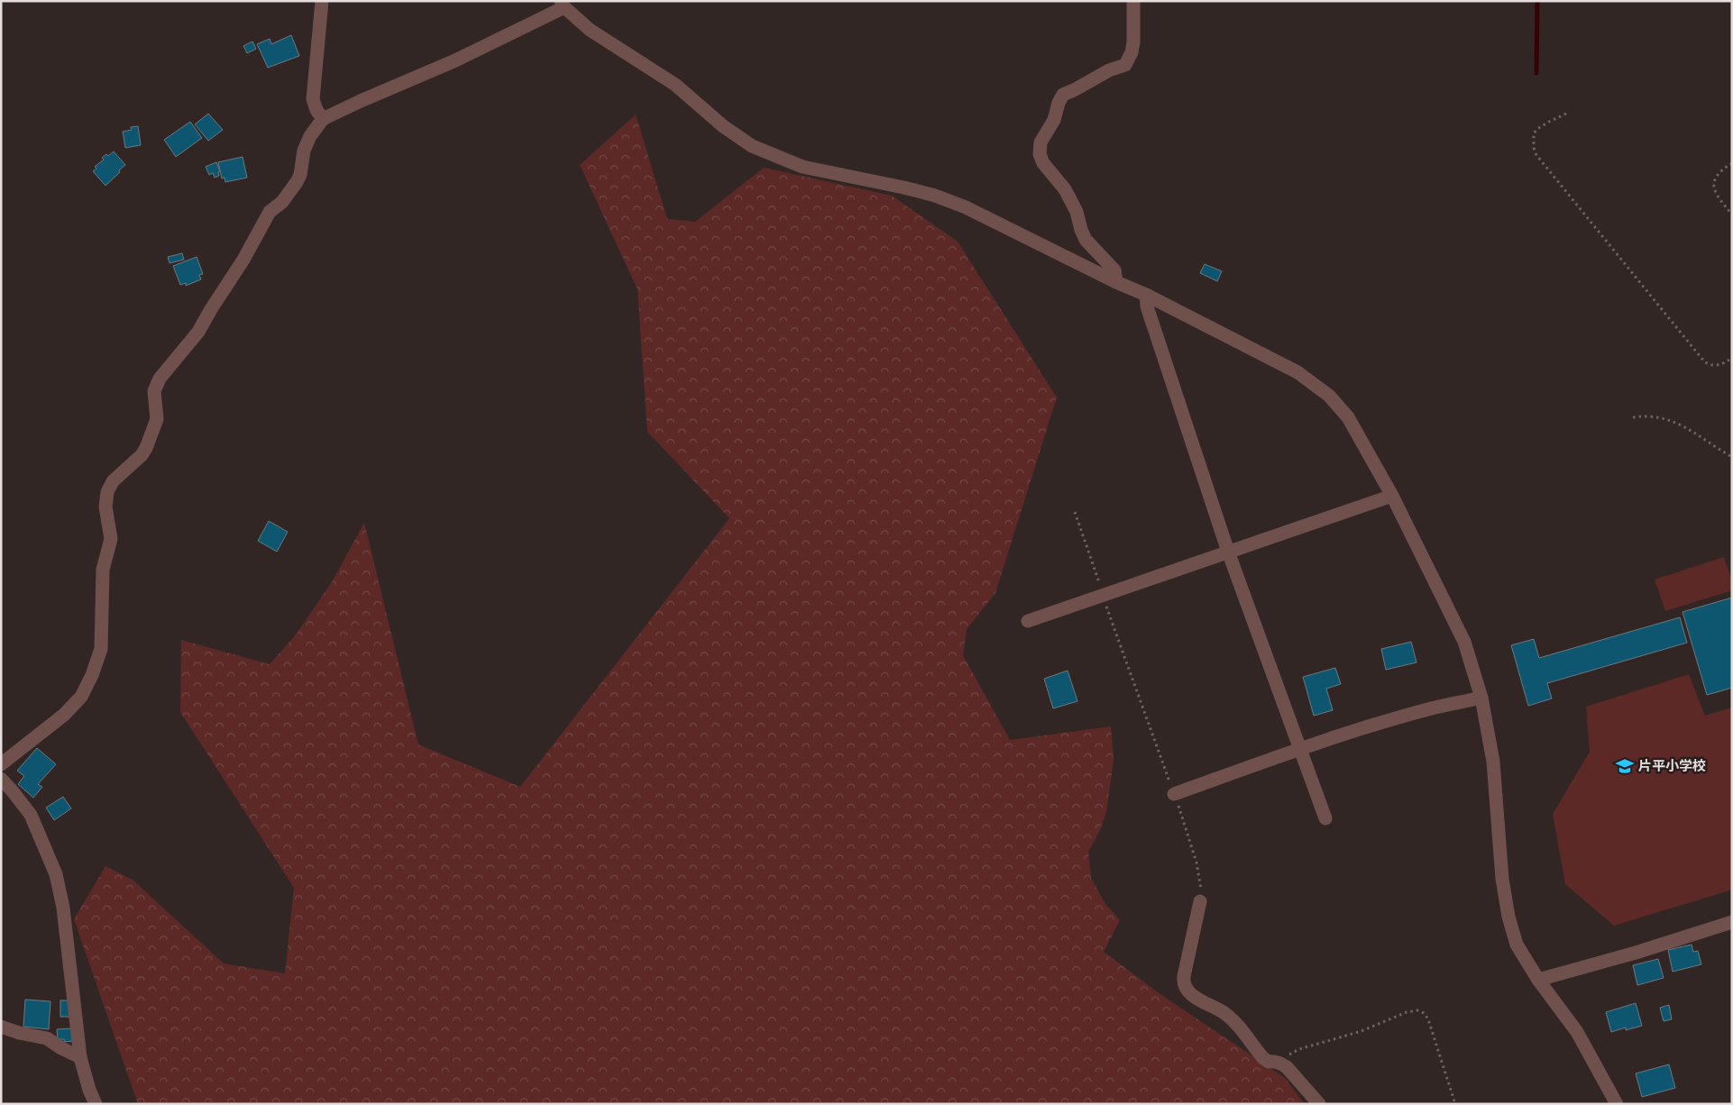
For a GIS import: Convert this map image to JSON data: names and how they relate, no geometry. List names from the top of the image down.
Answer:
{
  "places": {
    "school or university": ["片平小学校"]
  }
}
